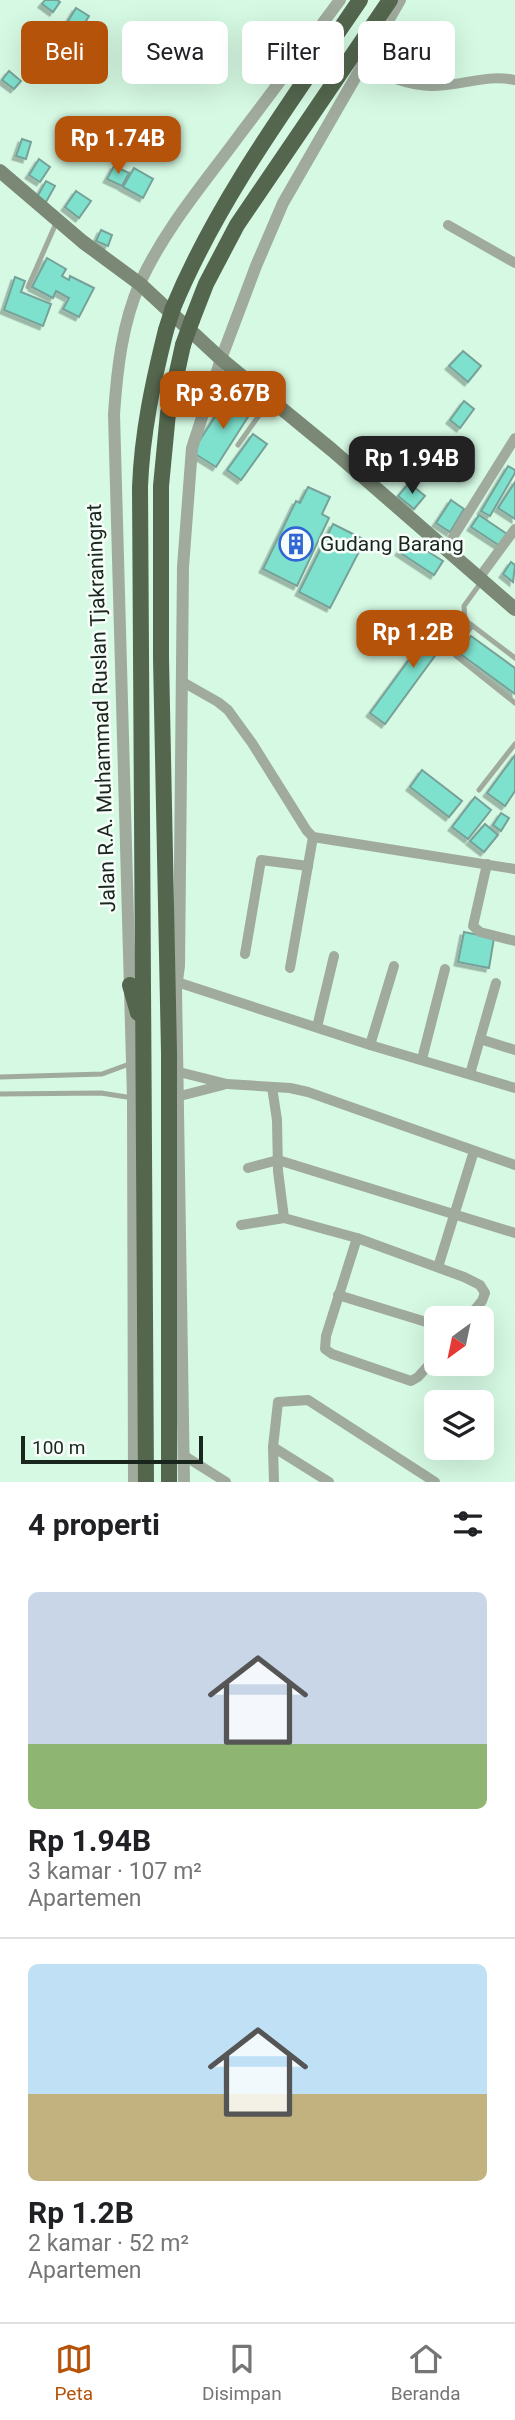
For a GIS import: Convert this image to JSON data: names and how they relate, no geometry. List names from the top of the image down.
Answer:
{
  "streets": {
    "highway": ["Jalan R.A. Muhammad Ruslan Tjakraningrat"]
  },
  "places": {
    "building": ["Gudang Barang"]
  },
  "scale_bar": "100 m",
  "north": "bottom left",
  "page": {
    "chip": [
      "Beli",
      "Sewa",
      "Filter",
      "Baru"
    ],
    "price": [
      "Rp 1.74B",
      "Rp 3.67B",
      "Rp 1.94B",
      "Rp 1.2B"
    ],
    "scale": "100 m",
    "heading": "4 properti",
    "list": [
      {
        "name": "Rp 1.94B",
        "note": "3 kamar · 107 m² · Apartemen"
      },
      {
        "name": "Rp 1.2B",
        "note": "2 kamar · 52 m² · Apartemen"
      }
    ],
    "tabs": ["Peta", "Disimpan", "Beranda"]
  }
}
